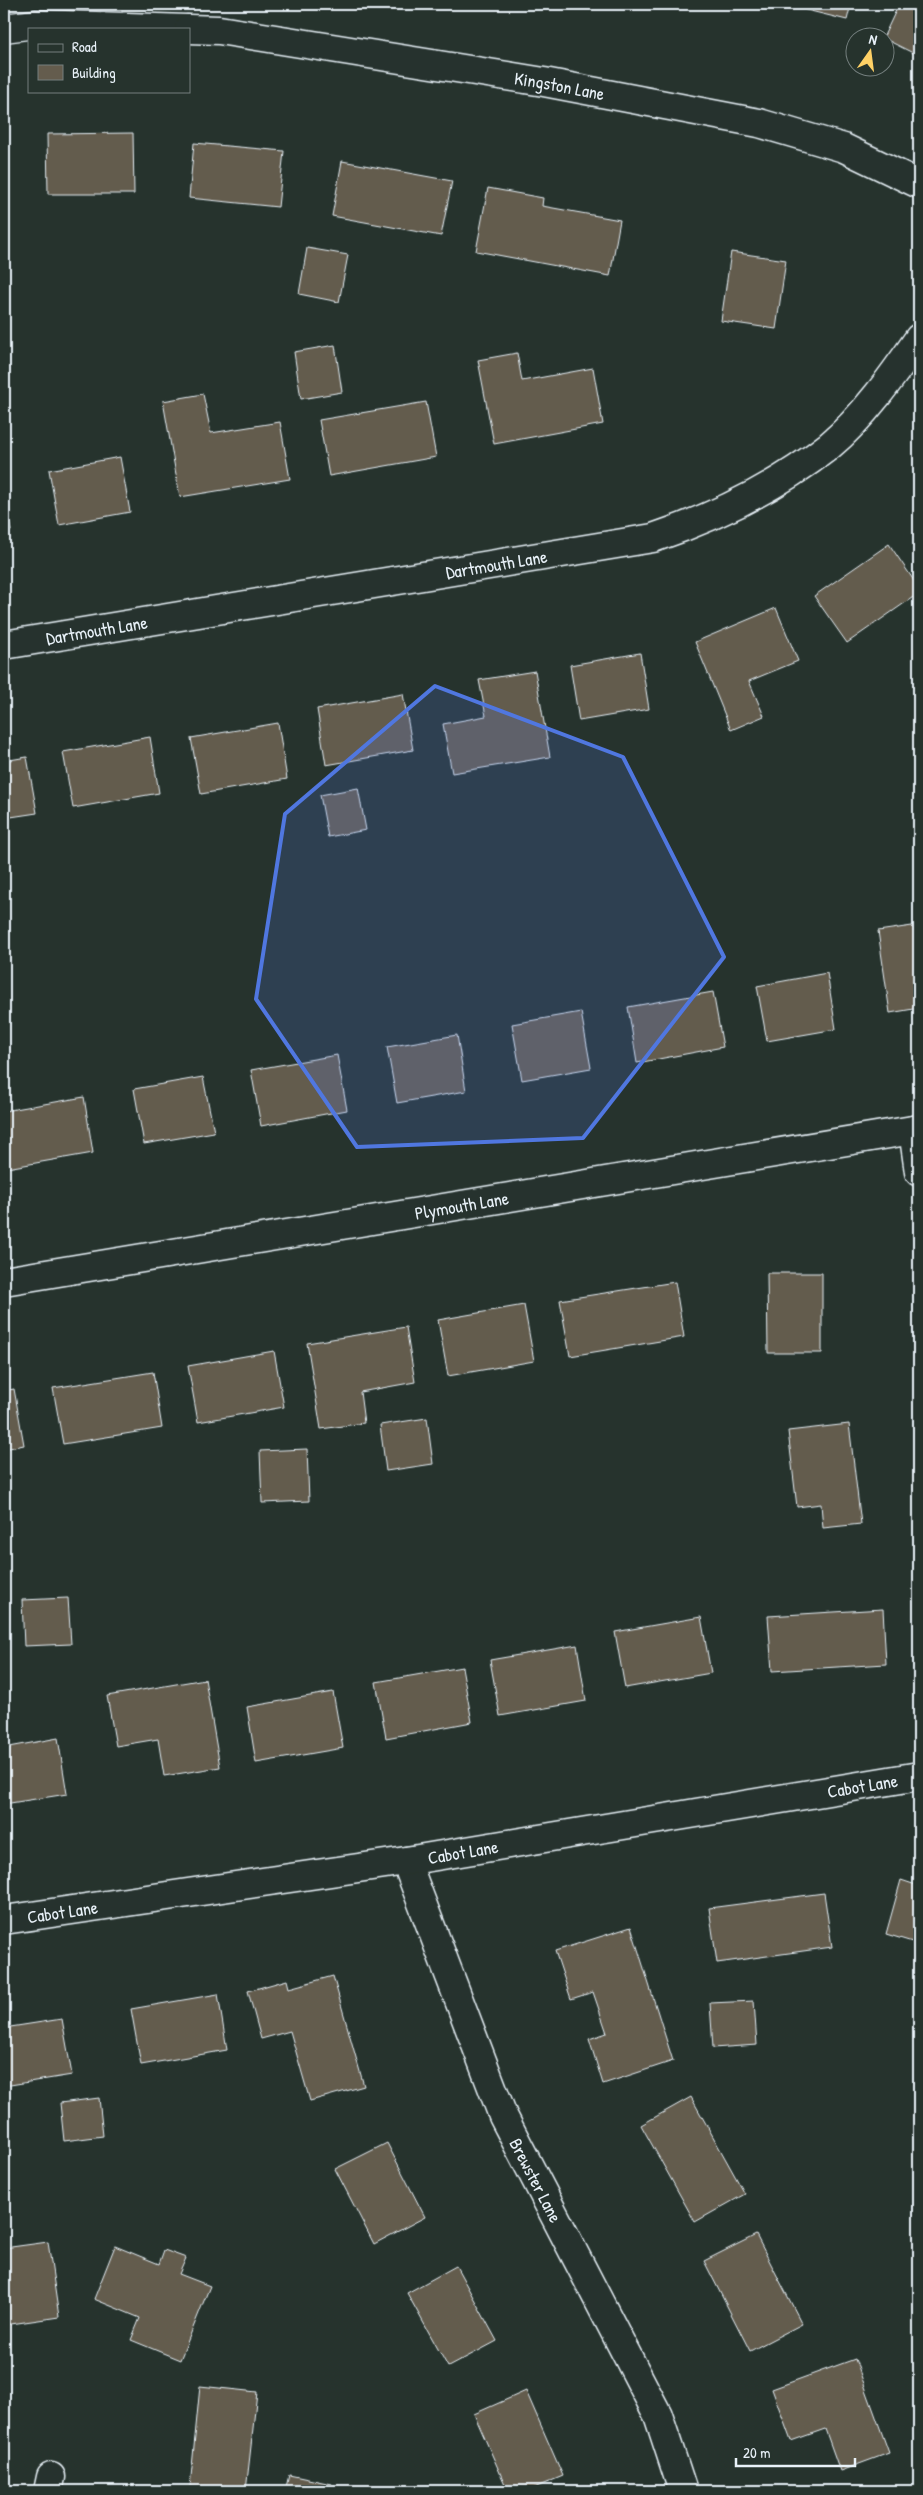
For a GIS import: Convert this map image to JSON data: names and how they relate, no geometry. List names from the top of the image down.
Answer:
{
  "streets": {
    "street": [
      "Kingston Lane",
      "Dartmouth Lane",
      "Plymouth Lane",
      "Cabot Lane",
      "Brewster Lane"
    ]
  },
  "crossings": [
    ["Cabot Lane", "Brewster Lane"]
  ],
  "legend": ["Road", "Building"],
  "scale_bar": "20 m",
  "north": "top"
}
